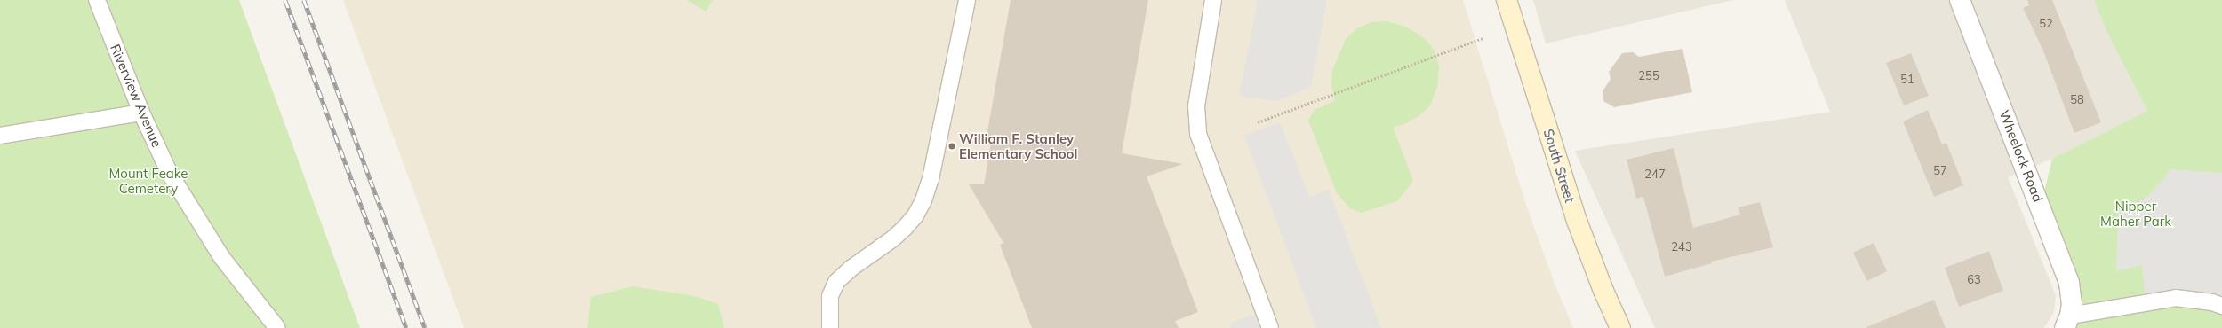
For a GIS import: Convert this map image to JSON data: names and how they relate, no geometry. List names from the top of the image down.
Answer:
{
  "streets": {
    "main road": ["South Street"],
    "street": ["Wheelock Road"],
    "lane": ["Riverview Avenue"]
  },
  "parks": ["Mount Feake Cemetery", "Nipper Maher Park"],
  "places": ["William F. Stanley Elementary School"],
  "house_numbers": [
    "52",
    "255",
    "51",
    "58",
    "57",
    "247",
    "243",
    "63"
  ]
}
